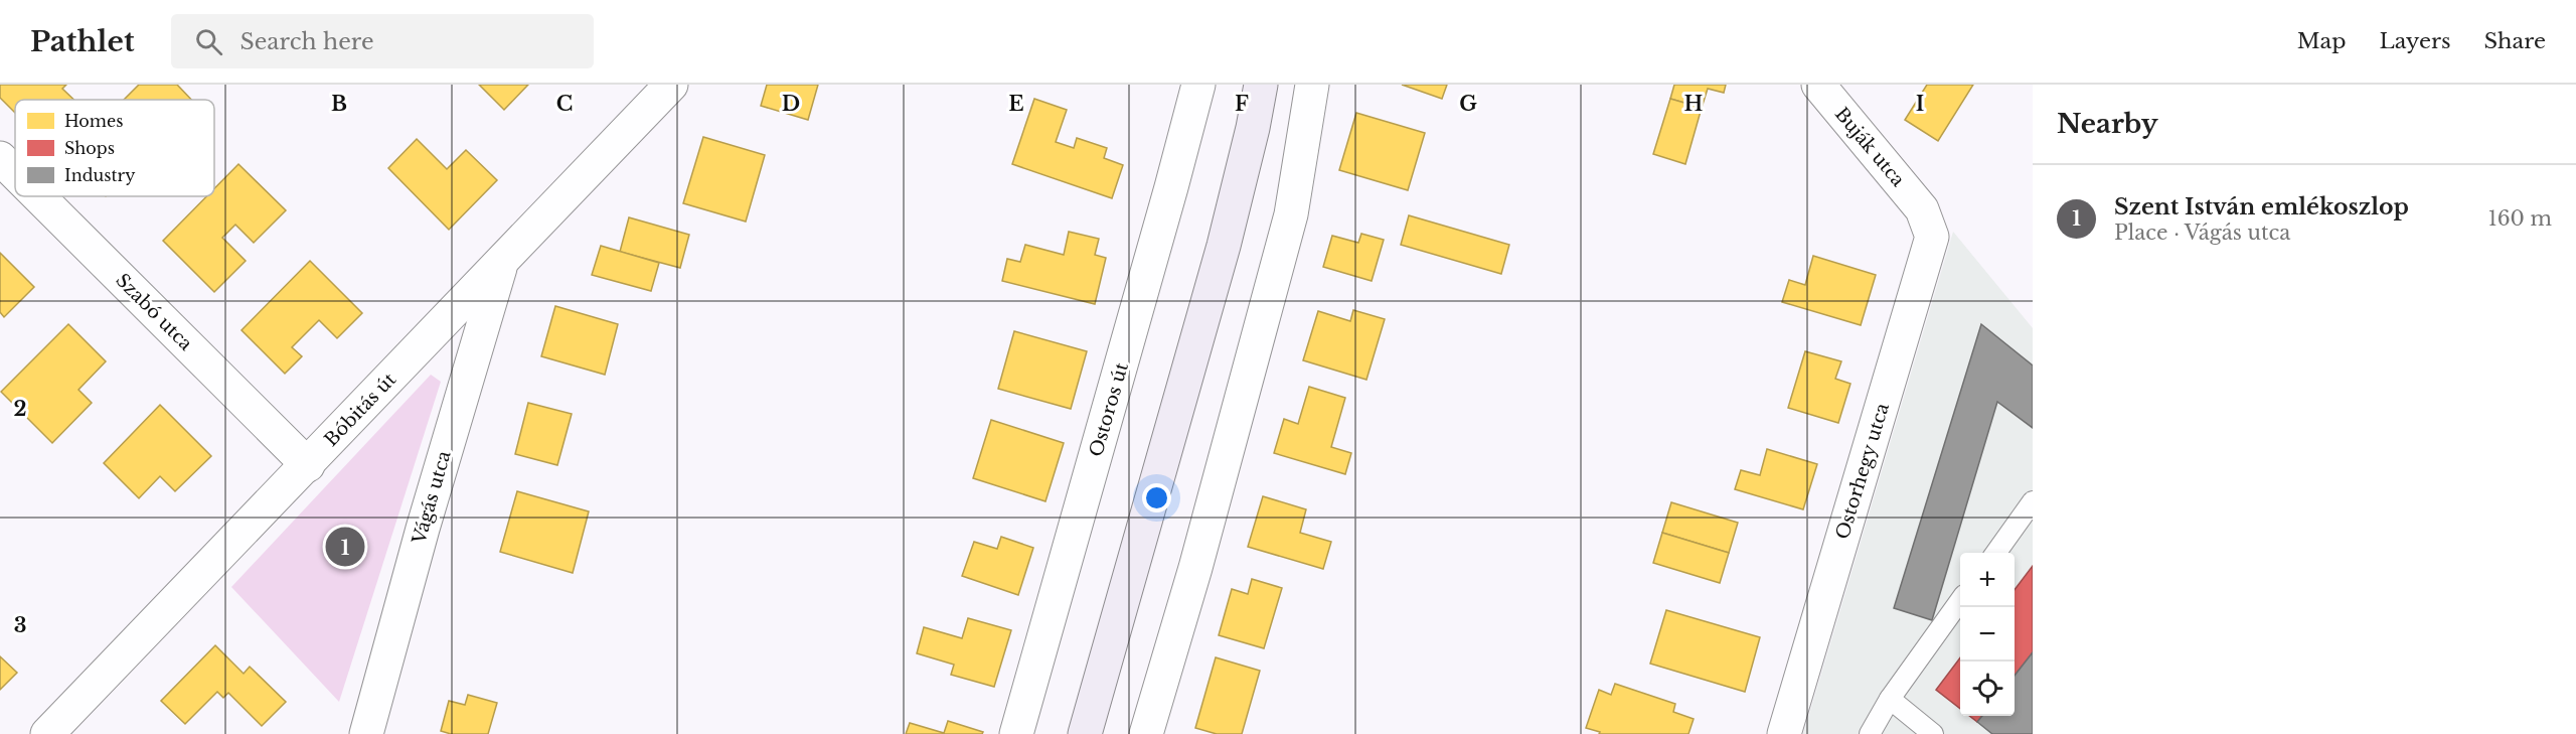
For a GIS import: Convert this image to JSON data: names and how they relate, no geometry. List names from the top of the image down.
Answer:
{
  "streets": {
    "street": [
      "Buják utca",
      "Szabó utca",
      "Bóbitás út",
      "Ostoros út",
      "Ostorhegy utca",
      "Vágás utca"
    ]
  },
  "crossings": [
    ["Buják utca", "Ostorhegy utca"],
    ["Szabó utca", "Bóbitás út"],
    ["Bóbitás út", "Vágás utca"]
  ],
  "legend": ["Homes", "Shops", "Industry"],
  "page": {
    "header": "Pathlet",
    "search": "Search here",
    "nav": ["Map", "Layers", "Share"],
    "heading": "Nearby",
    "list": [
      {
        "mark": "1",
        "name": "Szent István emlékoszlop",
        "note": "Place · Vágás utca",
        "value": "160 m"
      }
    ],
    "pins": "1",
    "map_buttons": ["+", "−"]
  },
  "grid": {
    "columns": [
      "B",
      "C",
      "D",
      "E",
      "F",
      "G",
      "H",
      "I"
    ],
    "rows": ["2", "3"]
  }
}
